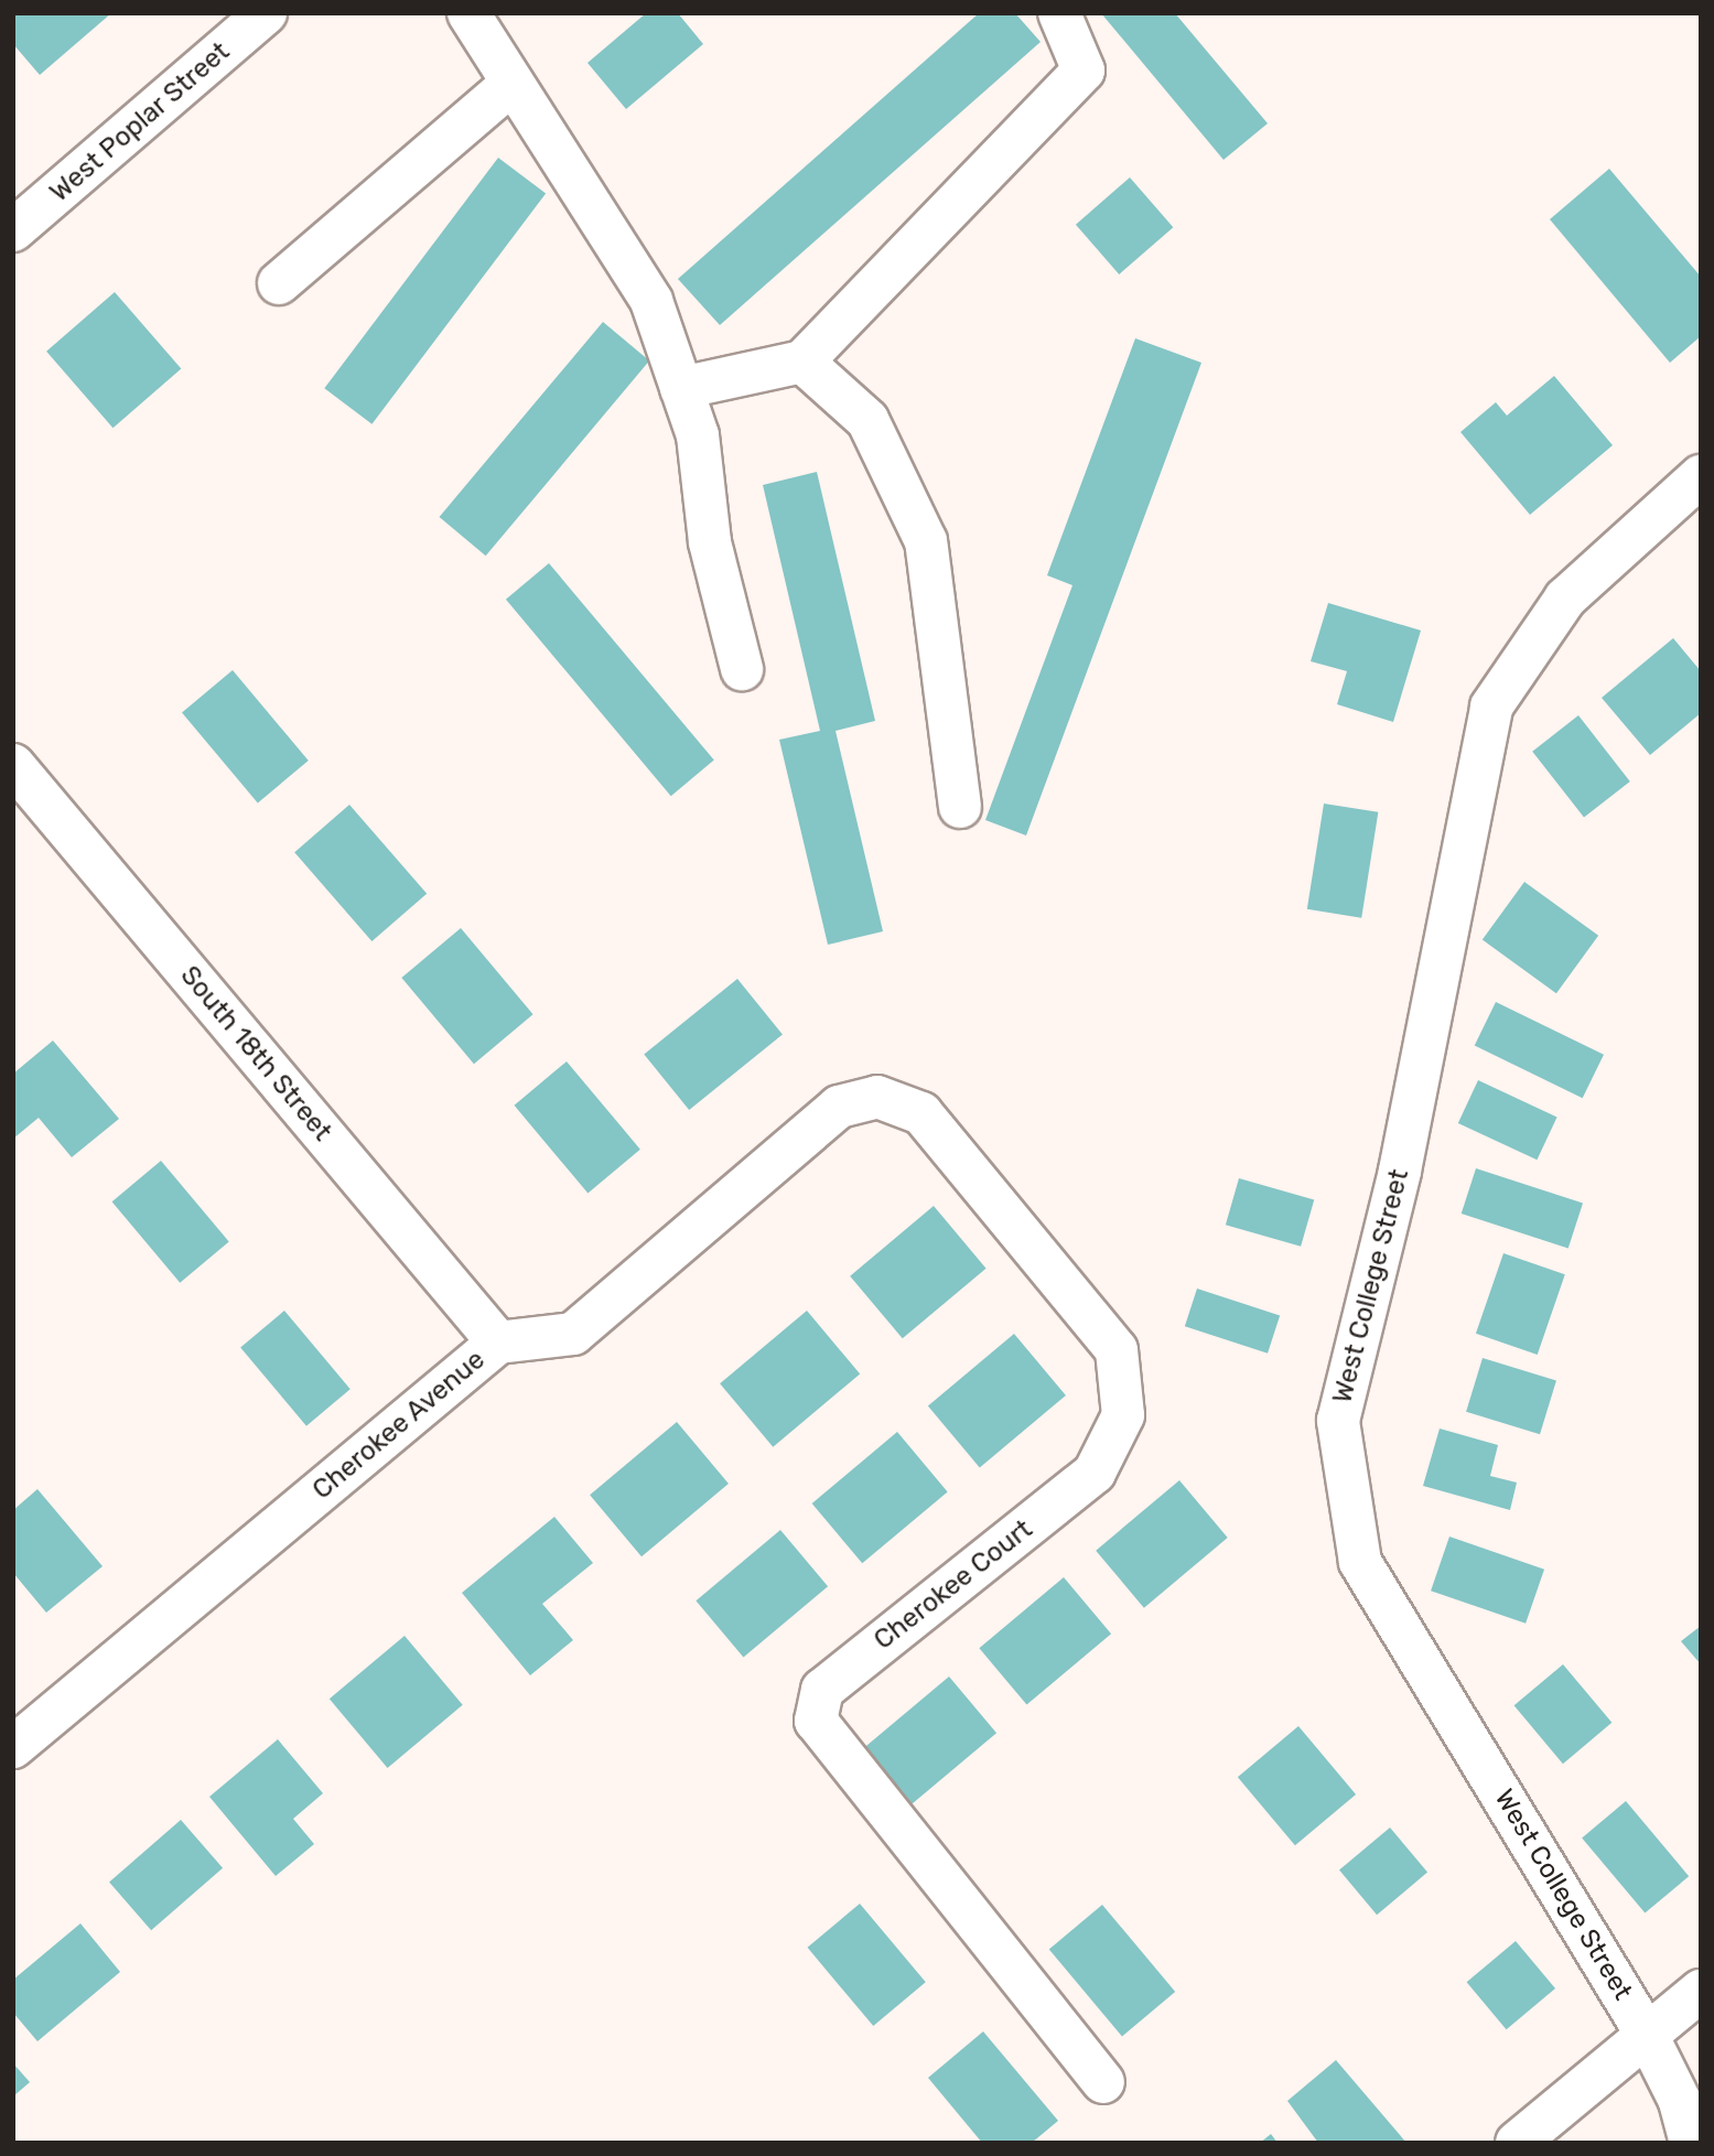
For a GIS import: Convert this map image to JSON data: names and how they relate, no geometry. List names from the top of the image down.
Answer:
{
  "streets": {
    "street": [
      "West Poplar Street",
      "South 18th Street",
      "West College Street",
      "Cherokee Avenue",
      "Cherokee Court"
    ]
  },
  "crossings": [
    ["South 18th Street", "Cherokee Avenue"],
    ["Cherokee Avenue", "Cherokee Court"]
  ]
}
